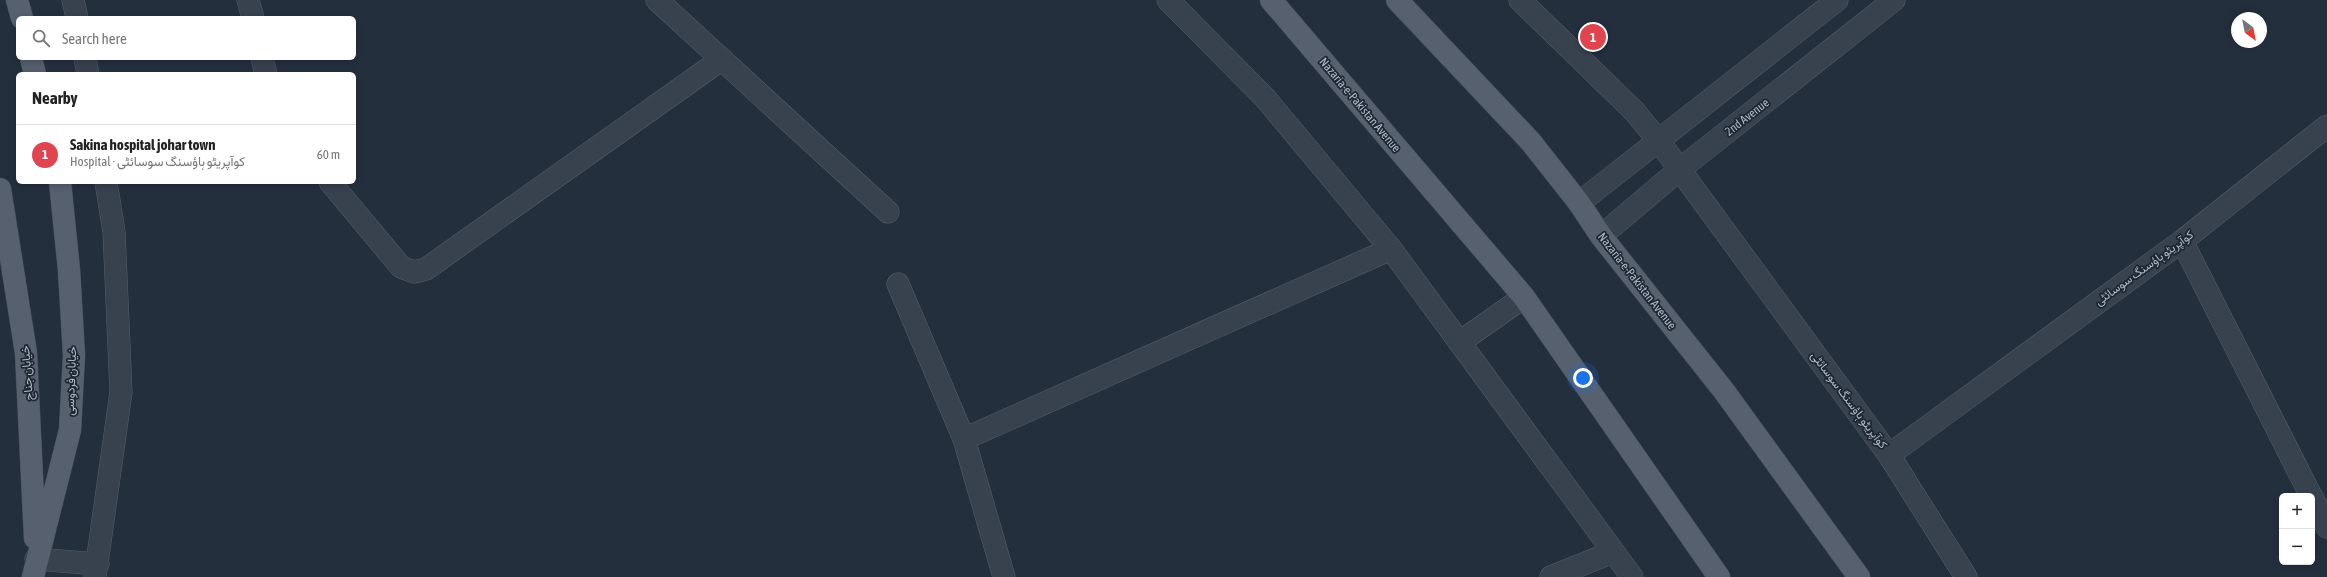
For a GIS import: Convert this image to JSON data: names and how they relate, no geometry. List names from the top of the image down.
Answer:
{
  "streets": {
    "main road": ["Nazaria-e-Pakistan Avenue", "خیابان جناح", "خیابان فردوسی"],
    "street": ["2nd Avenue", "کوآپریٹو ہاؤسنگ سوسائٹی"]
  },
  "crossings": [
    ["Nazaria-e-Pakistan Avenue", "2nd Avenue"],
    ["2nd Avenue", "کوآپریٹو ہاؤسنگ سوسائٹی"],
    ["خیابان جناح", "خیابان فردوسی"]
  ],
  "north": "bottom right",
  "page": {
    "search": "Search here",
    "pins": "1",
    "heading": "Nearby",
    "list": [
      {
        "mark": "1",
        "name": "Sakina hospital johar town",
        "note": "Hospital · کوآپریٹو ہاؤسنگ سوسائٹی",
        "value": "60 m"
      }
    ],
    "map_buttons": ["+", "−"]
  }
}
